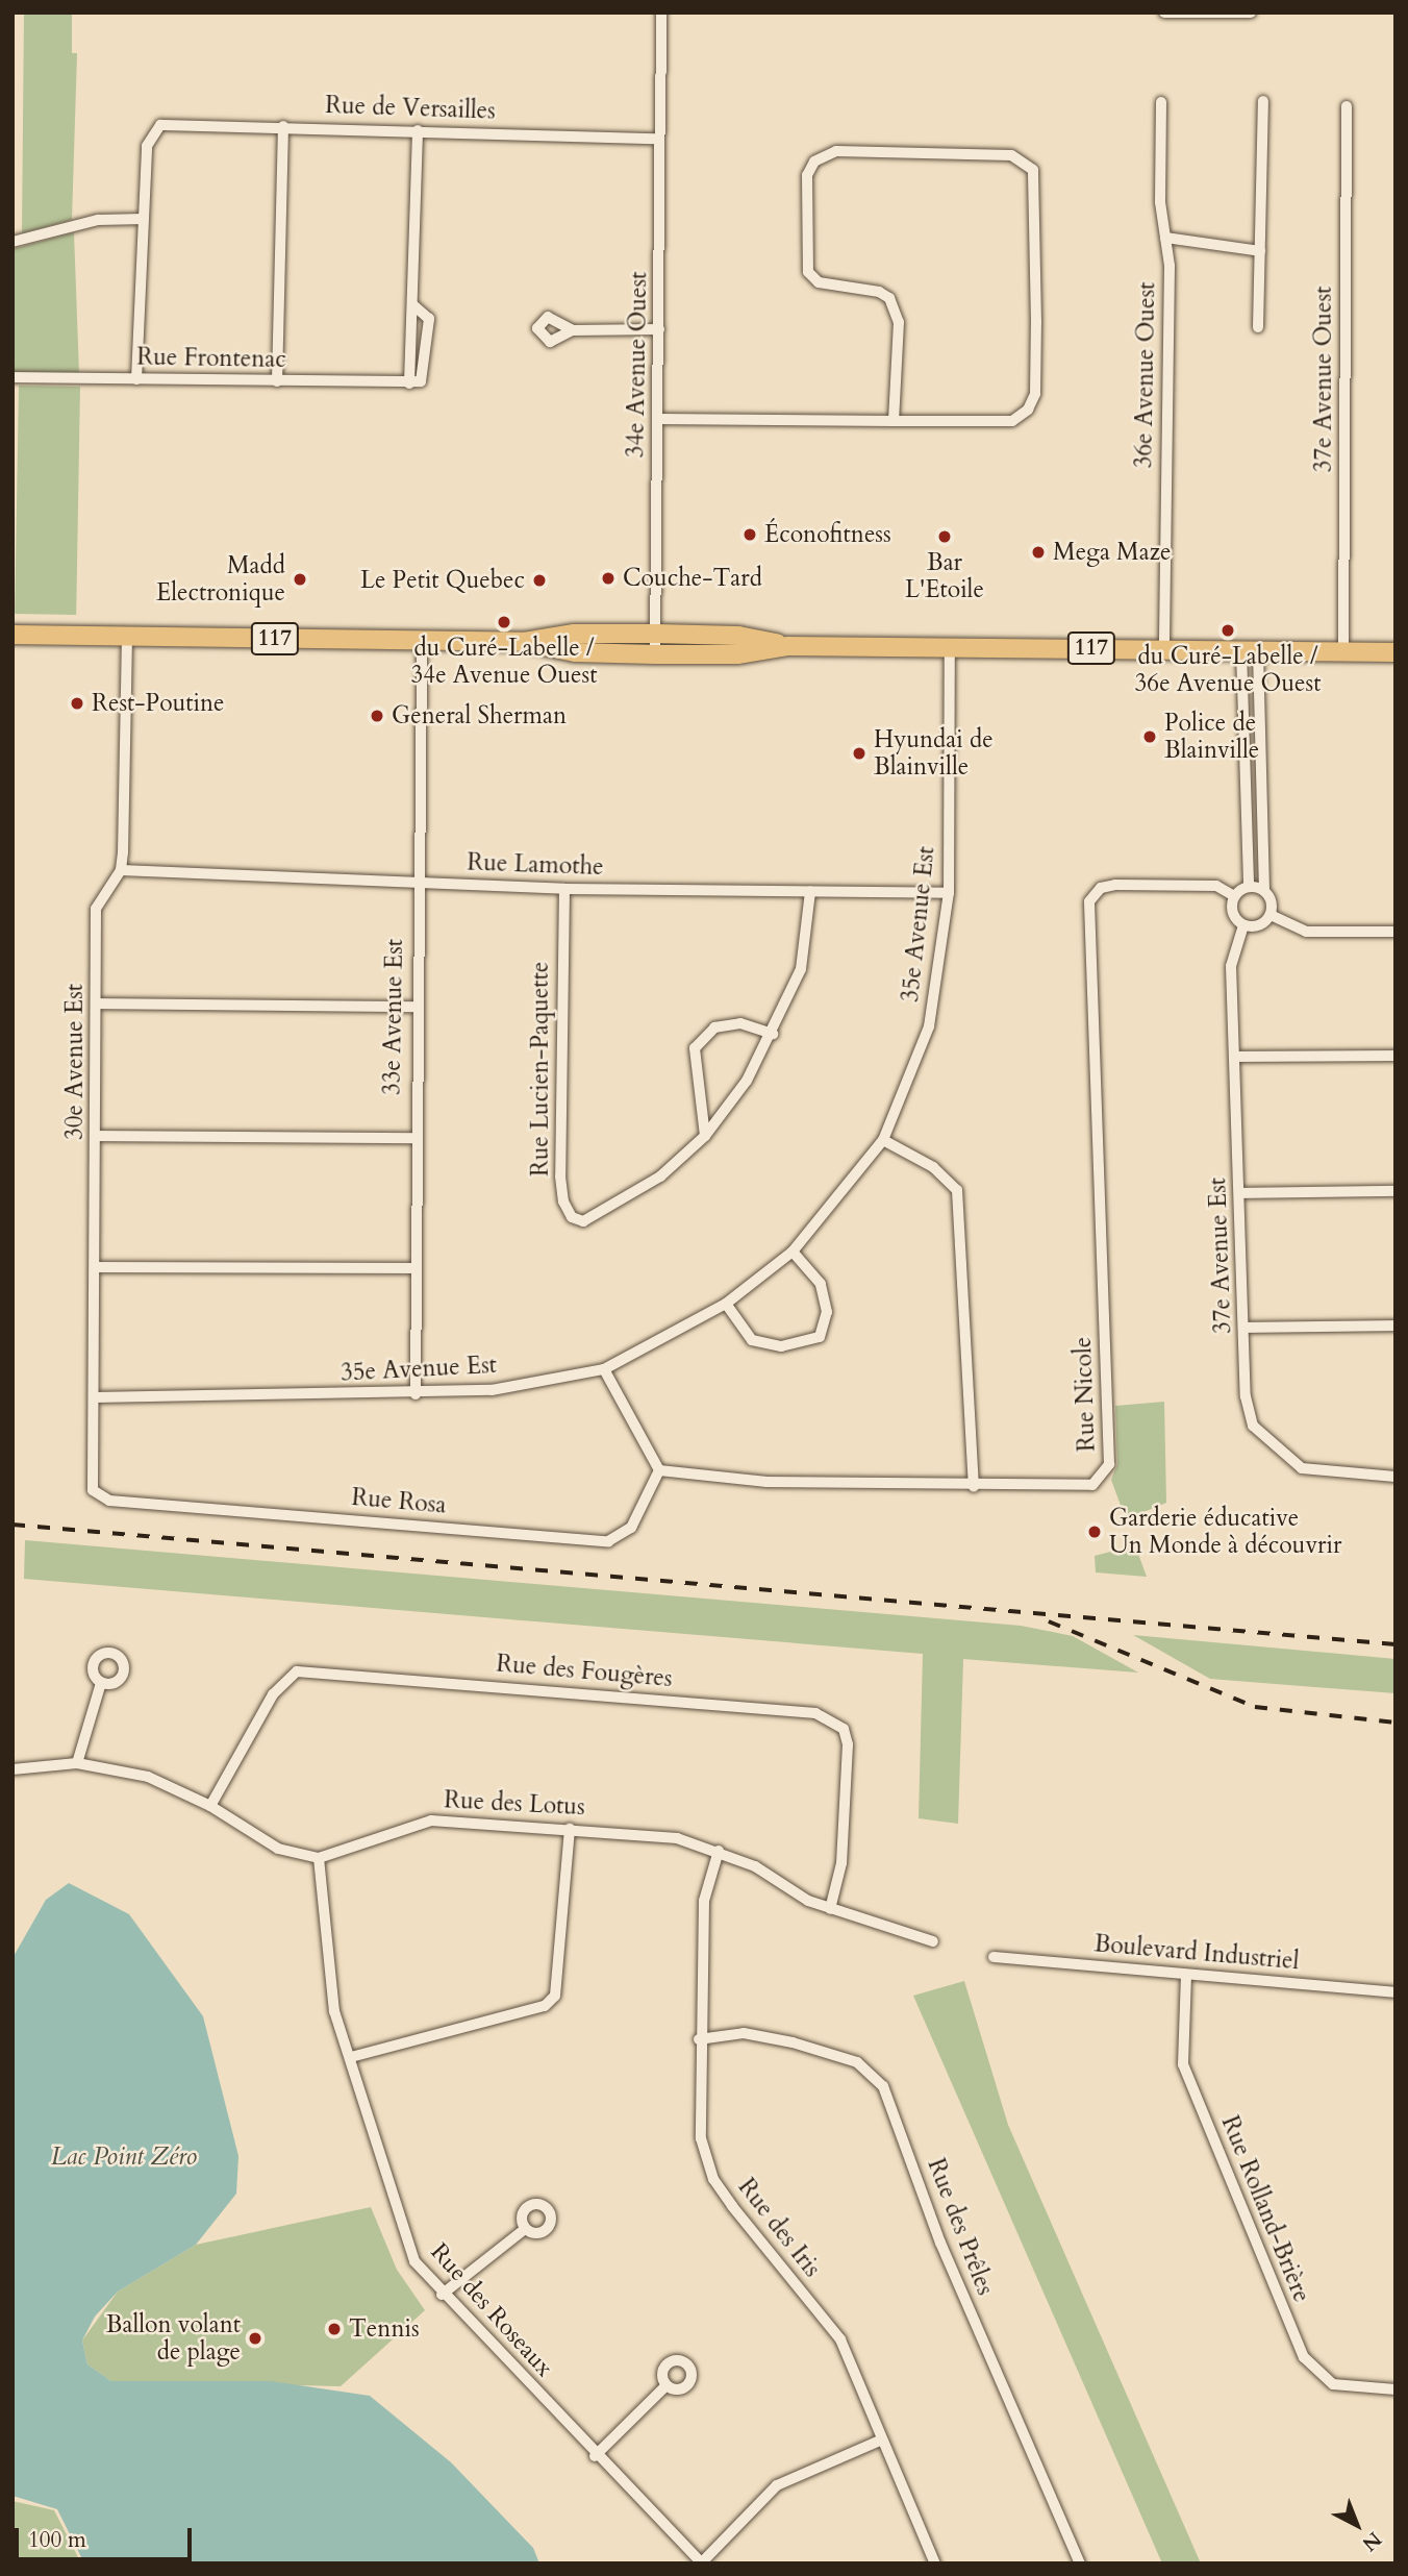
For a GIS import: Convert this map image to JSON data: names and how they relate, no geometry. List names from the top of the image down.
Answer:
{
  "streets": {
    "main road": ["117"],
    "street": [
      "Rue de Versailles",
      "Rue Frontenac",
      "34e Avenue Ouest",
      "36e Avenue Ouest",
      "37e Avenue Ouest",
      "Rue Lamothe",
      "35e Avenue Est",
      "33e Avenue Est",
      "30e Avenue Est",
      "Rue Lucien-Paquette",
      "37e Avenue Est",
      "Rue Nicole",
      "Rue Rosa",
      "Rue des Fougères",
      "Rue des Lotus",
      "Boulevard Industriel",
      "Rue Rolland-Brière",
      "Rue des Prêles",
      "Rue des Iris",
      "Rue des Roseaux"
    ]
  },
  "crossings": [
    ["Rue de Versailles", "34e Avenue Ouest"],
    ["34e Avenue Ouest", "117"],
    ["36e Avenue Ouest", "117"],
    ["37e Avenue Ouest", "117"],
    ["117", "35e Avenue Est"],
    ["117", "33e Avenue Est"],
    ["Rue Lamothe", "35e Avenue Est"],
    ["Rue Lamothe", "33e Avenue Est"],
    ["Rue Lamothe", "30e Avenue Est"],
    ["Rue Lamothe", "Rue Lucien-Paquette"],
    ["35e Avenue Est", "33e Avenue Est"],
    ["35e Avenue Est", "30e Avenue Est"],
    ["30e Avenue Est", "Rue Rosa"],
    ["37e Avenue Est", "Rue Nicole"],
    ["Rue Nicole", "Rue Rosa"],
    ["Rue des Fougères", "Rue des Lotus"],
    ["Rue des Lotus", "Rue des Iris"],
    ["Rue des Lotus", "Rue des Roseaux"],
    ["Boulevard Industriel", "Rue Rolland-Brière"],
    ["Rue des Prêles", "Rue des Iris"]
  ],
  "water": ["Lac Point Zéro"],
  "places": [
    "Éconofitness",
    "Bar L'Etoile",
    "Mega Maze",
    "Couche-Tard",
    "Madd Electronique",
    "Le Petit Quebec",
    "du Curé-Labelle / 34e Avenue Ouest",
    "du Curé-Labelle / 36e Avenue Ouest",
    "Rest-Poutine",
    "General Sherman",
    "Police de Blainville",
    "Hyundai de Blainville",
    "Garderie éducative Un Monde à découvrir",
    "Tennis",
    "Ballon volant de plage"
  ],
  "scale_bar": "100 m",
  "north": "bottom right"
}
